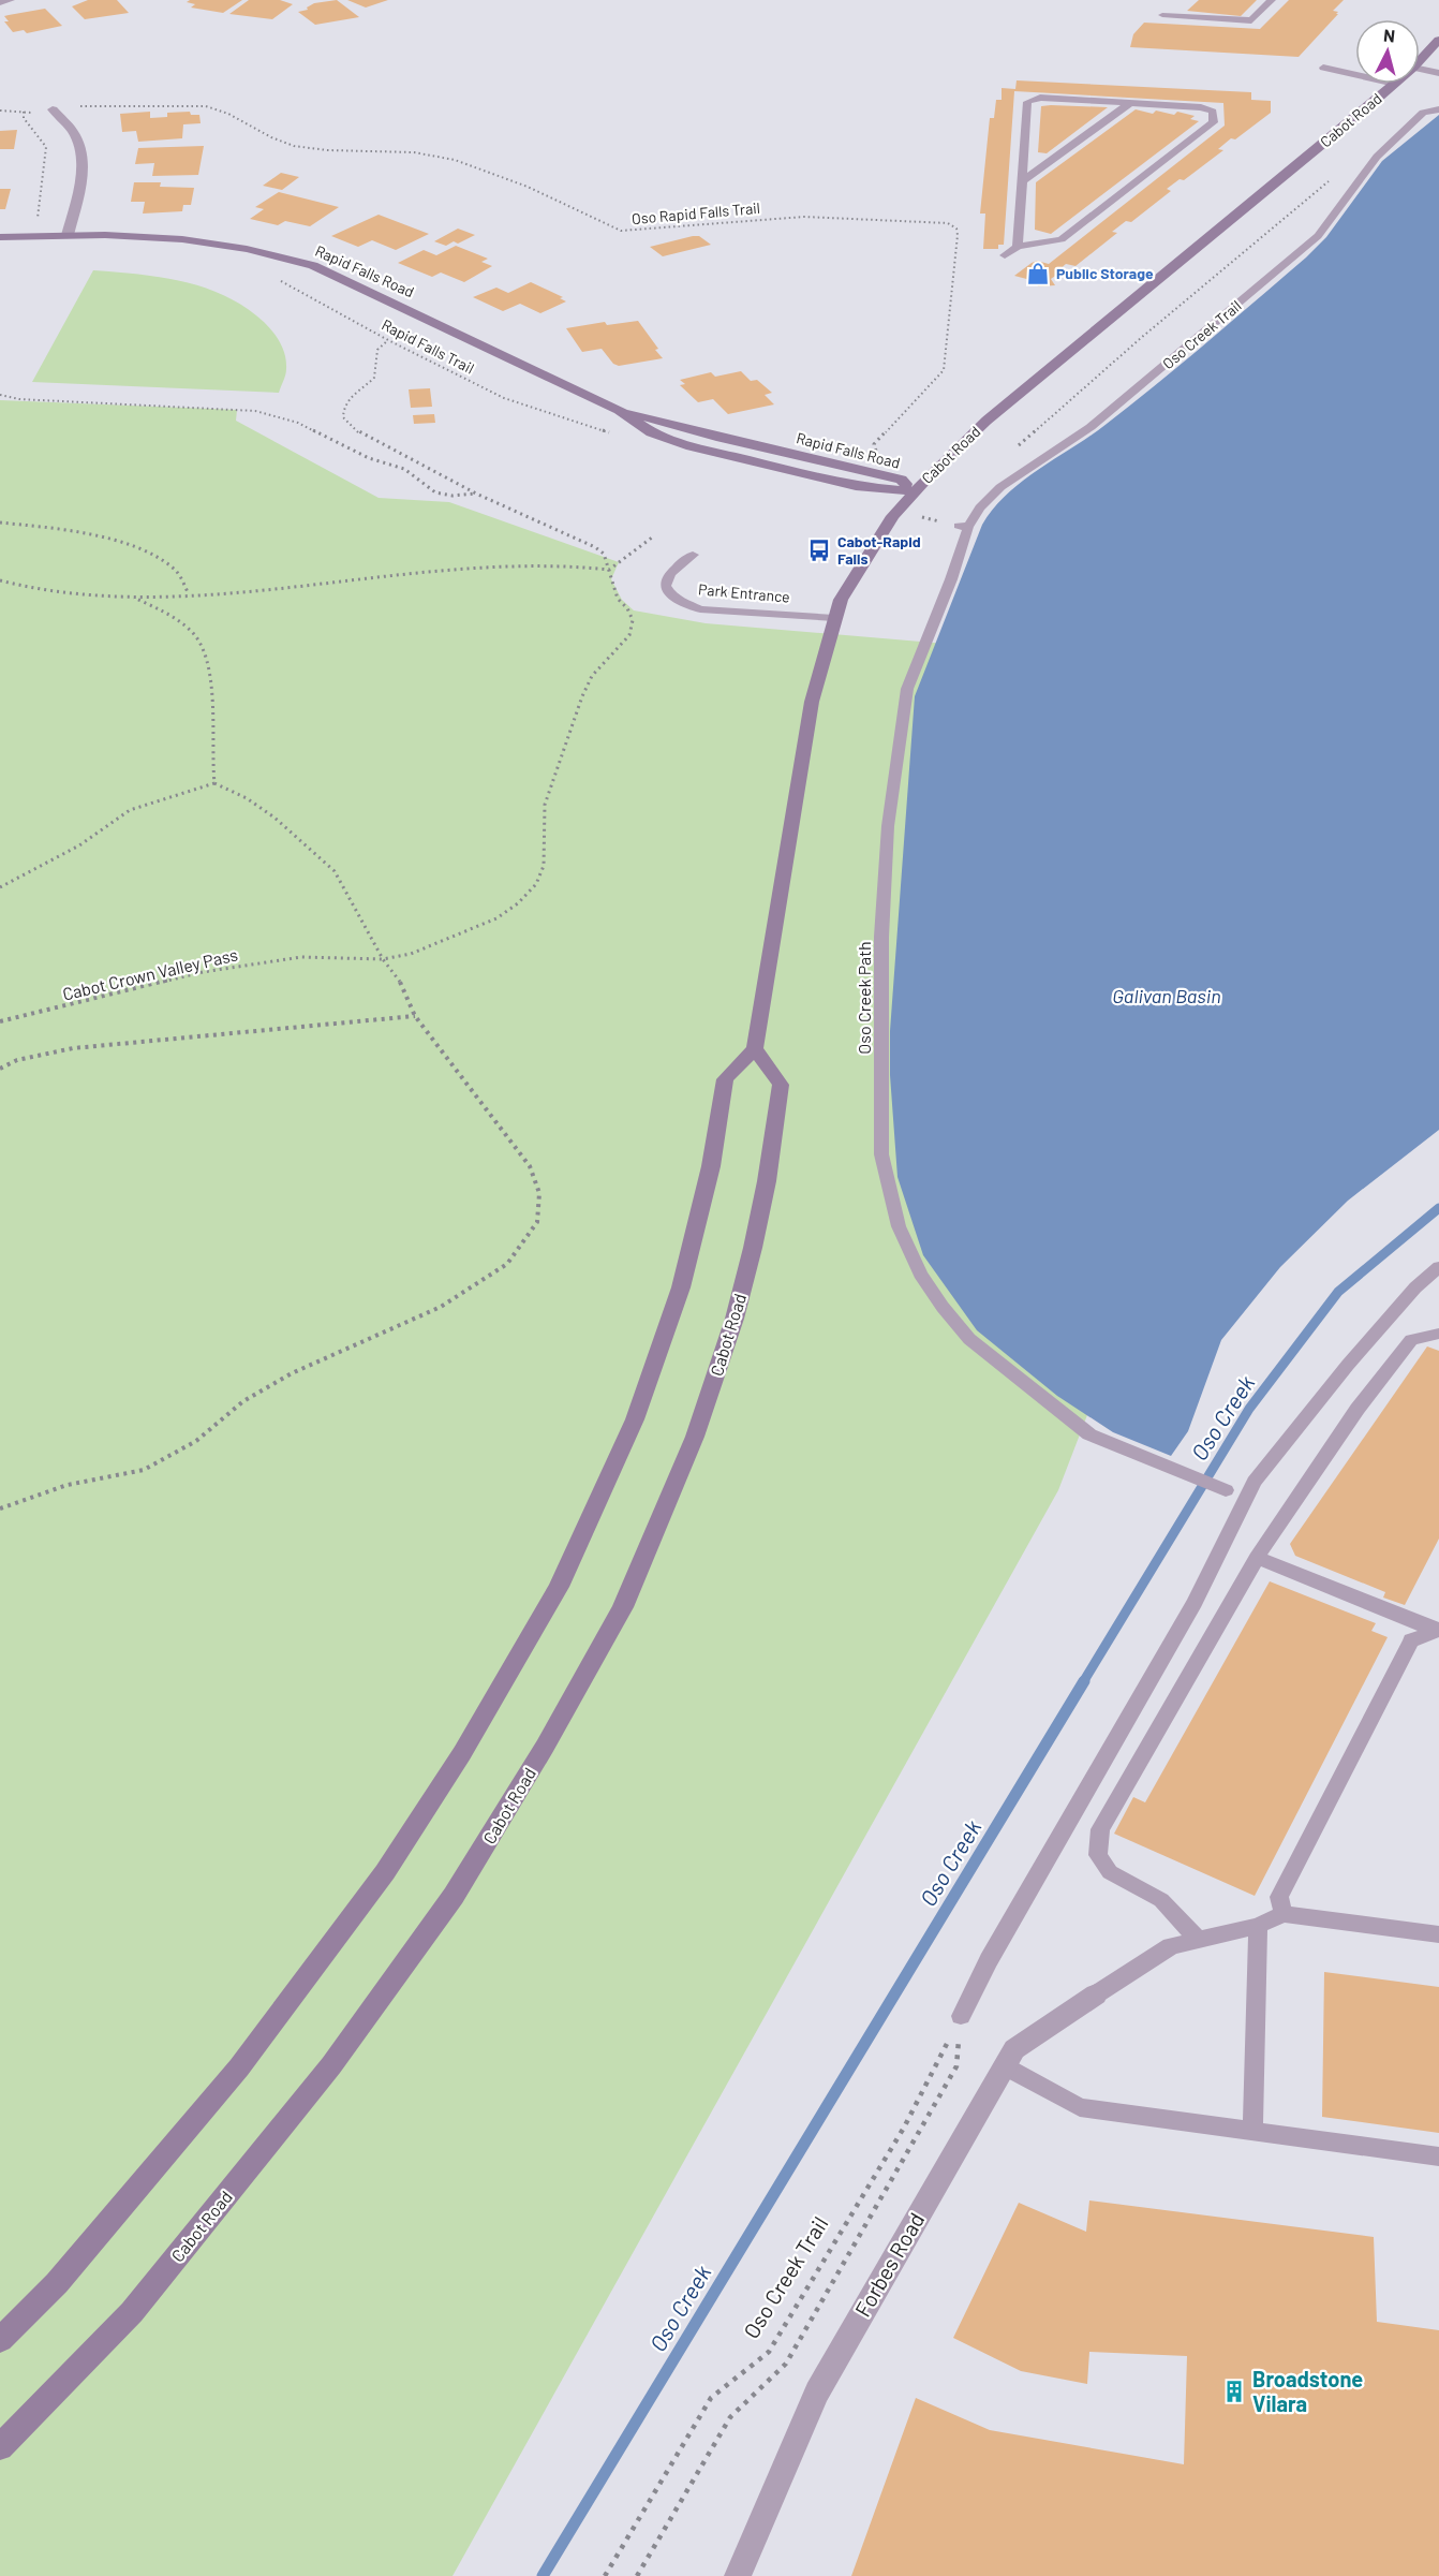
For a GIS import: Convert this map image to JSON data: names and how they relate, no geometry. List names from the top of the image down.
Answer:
{
  "streets": {
    "main road": ["Cabot Road", "Rapid Falls Road"],
    "street": ["Forbes Road"],
    "lane": ["Oso Creek Trail", "Park Entrance", "Oso Creek Path"],
    "path": ["Oso Rapid Falls Trail", "Rapid Falls Trail", "Cabot Crown Valley Pass"]
  },
  "crossings": [
    ["Cabot Road", "Rapid Falls Road"],
    ["Cabot Road", "Park Entrance"],
    ["Oso Rapid Falls Trail", "Rapid Falls Road"],
    ["Oso Creek Trail", "Oso Creek Path"]
  ],
  "water": ["Galivan Basin", "Oso Creek"],
  "places": {
    "shop": ["Public Storage"],
    "bus stop": ["Cabot-Rapid Falls"],
    "building": ["Broadstone Vilara"]
  },
  "north": "top"
}
